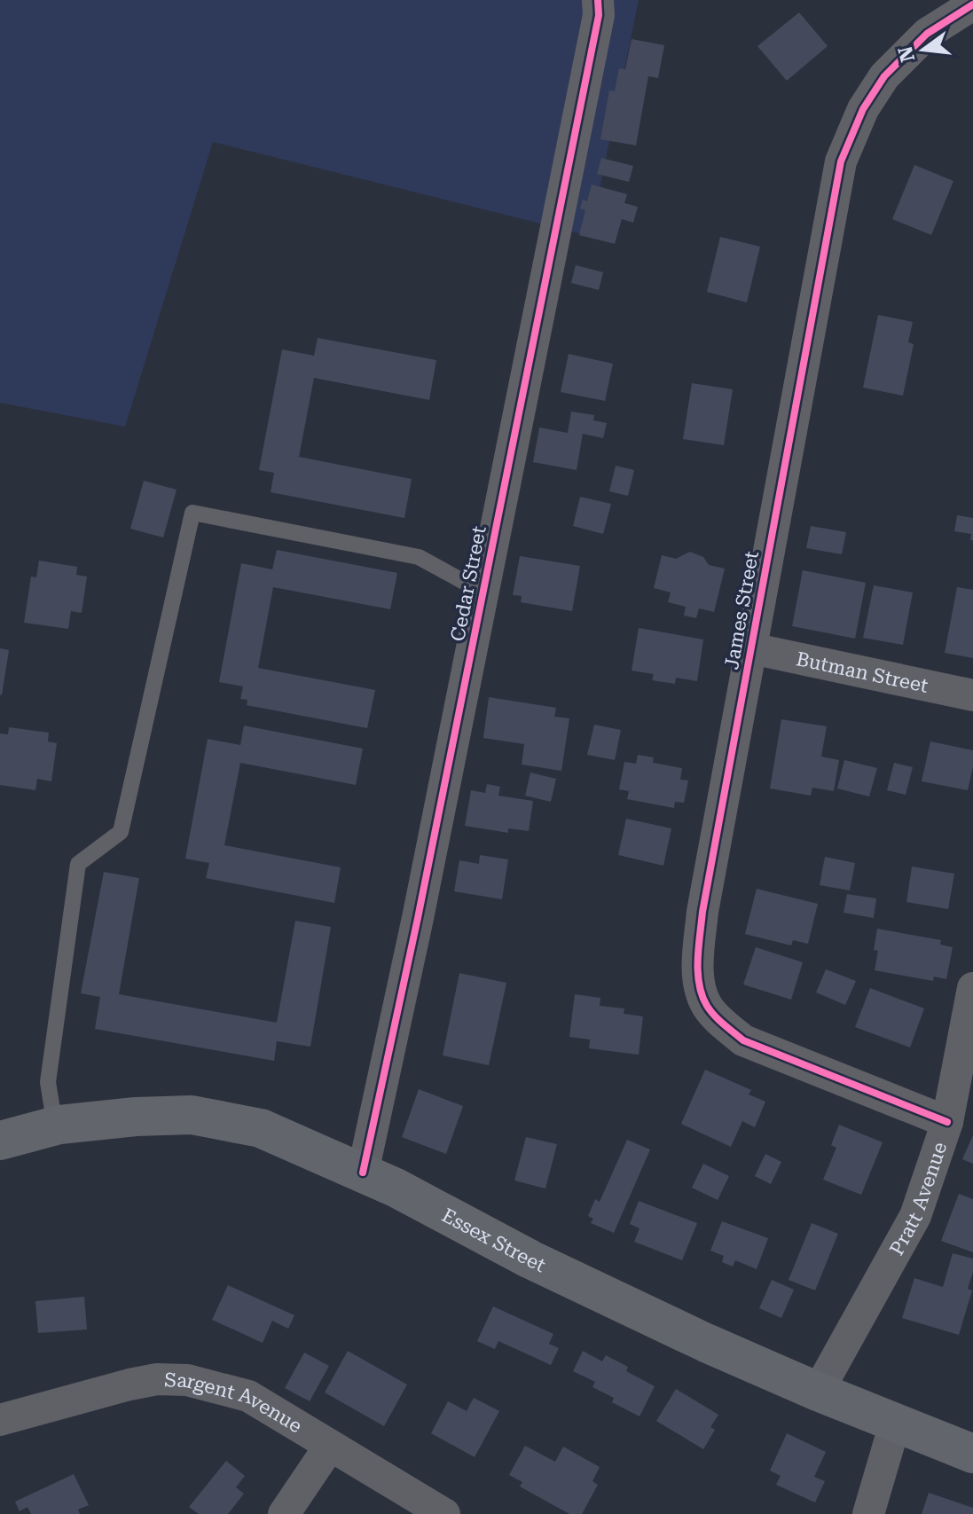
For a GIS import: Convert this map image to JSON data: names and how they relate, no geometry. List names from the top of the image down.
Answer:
{
  "streets": {
    "main road": ["Essex Street"],
    "street": [
      "Cedar Street",
      "James Street",
      "Butman Street",
      "Pratt Avenue",
      "Sargent Avenue"
    ]
  },
  "crossings": [
    ["Cedar Street", "Essex Street"],
    ["James Street", "Butman Street"],
    ["James Street", "Pratt Avenue"],
    ["Pratt Avenue", "Essex Street"]
  ],
  "north": "left"
}
